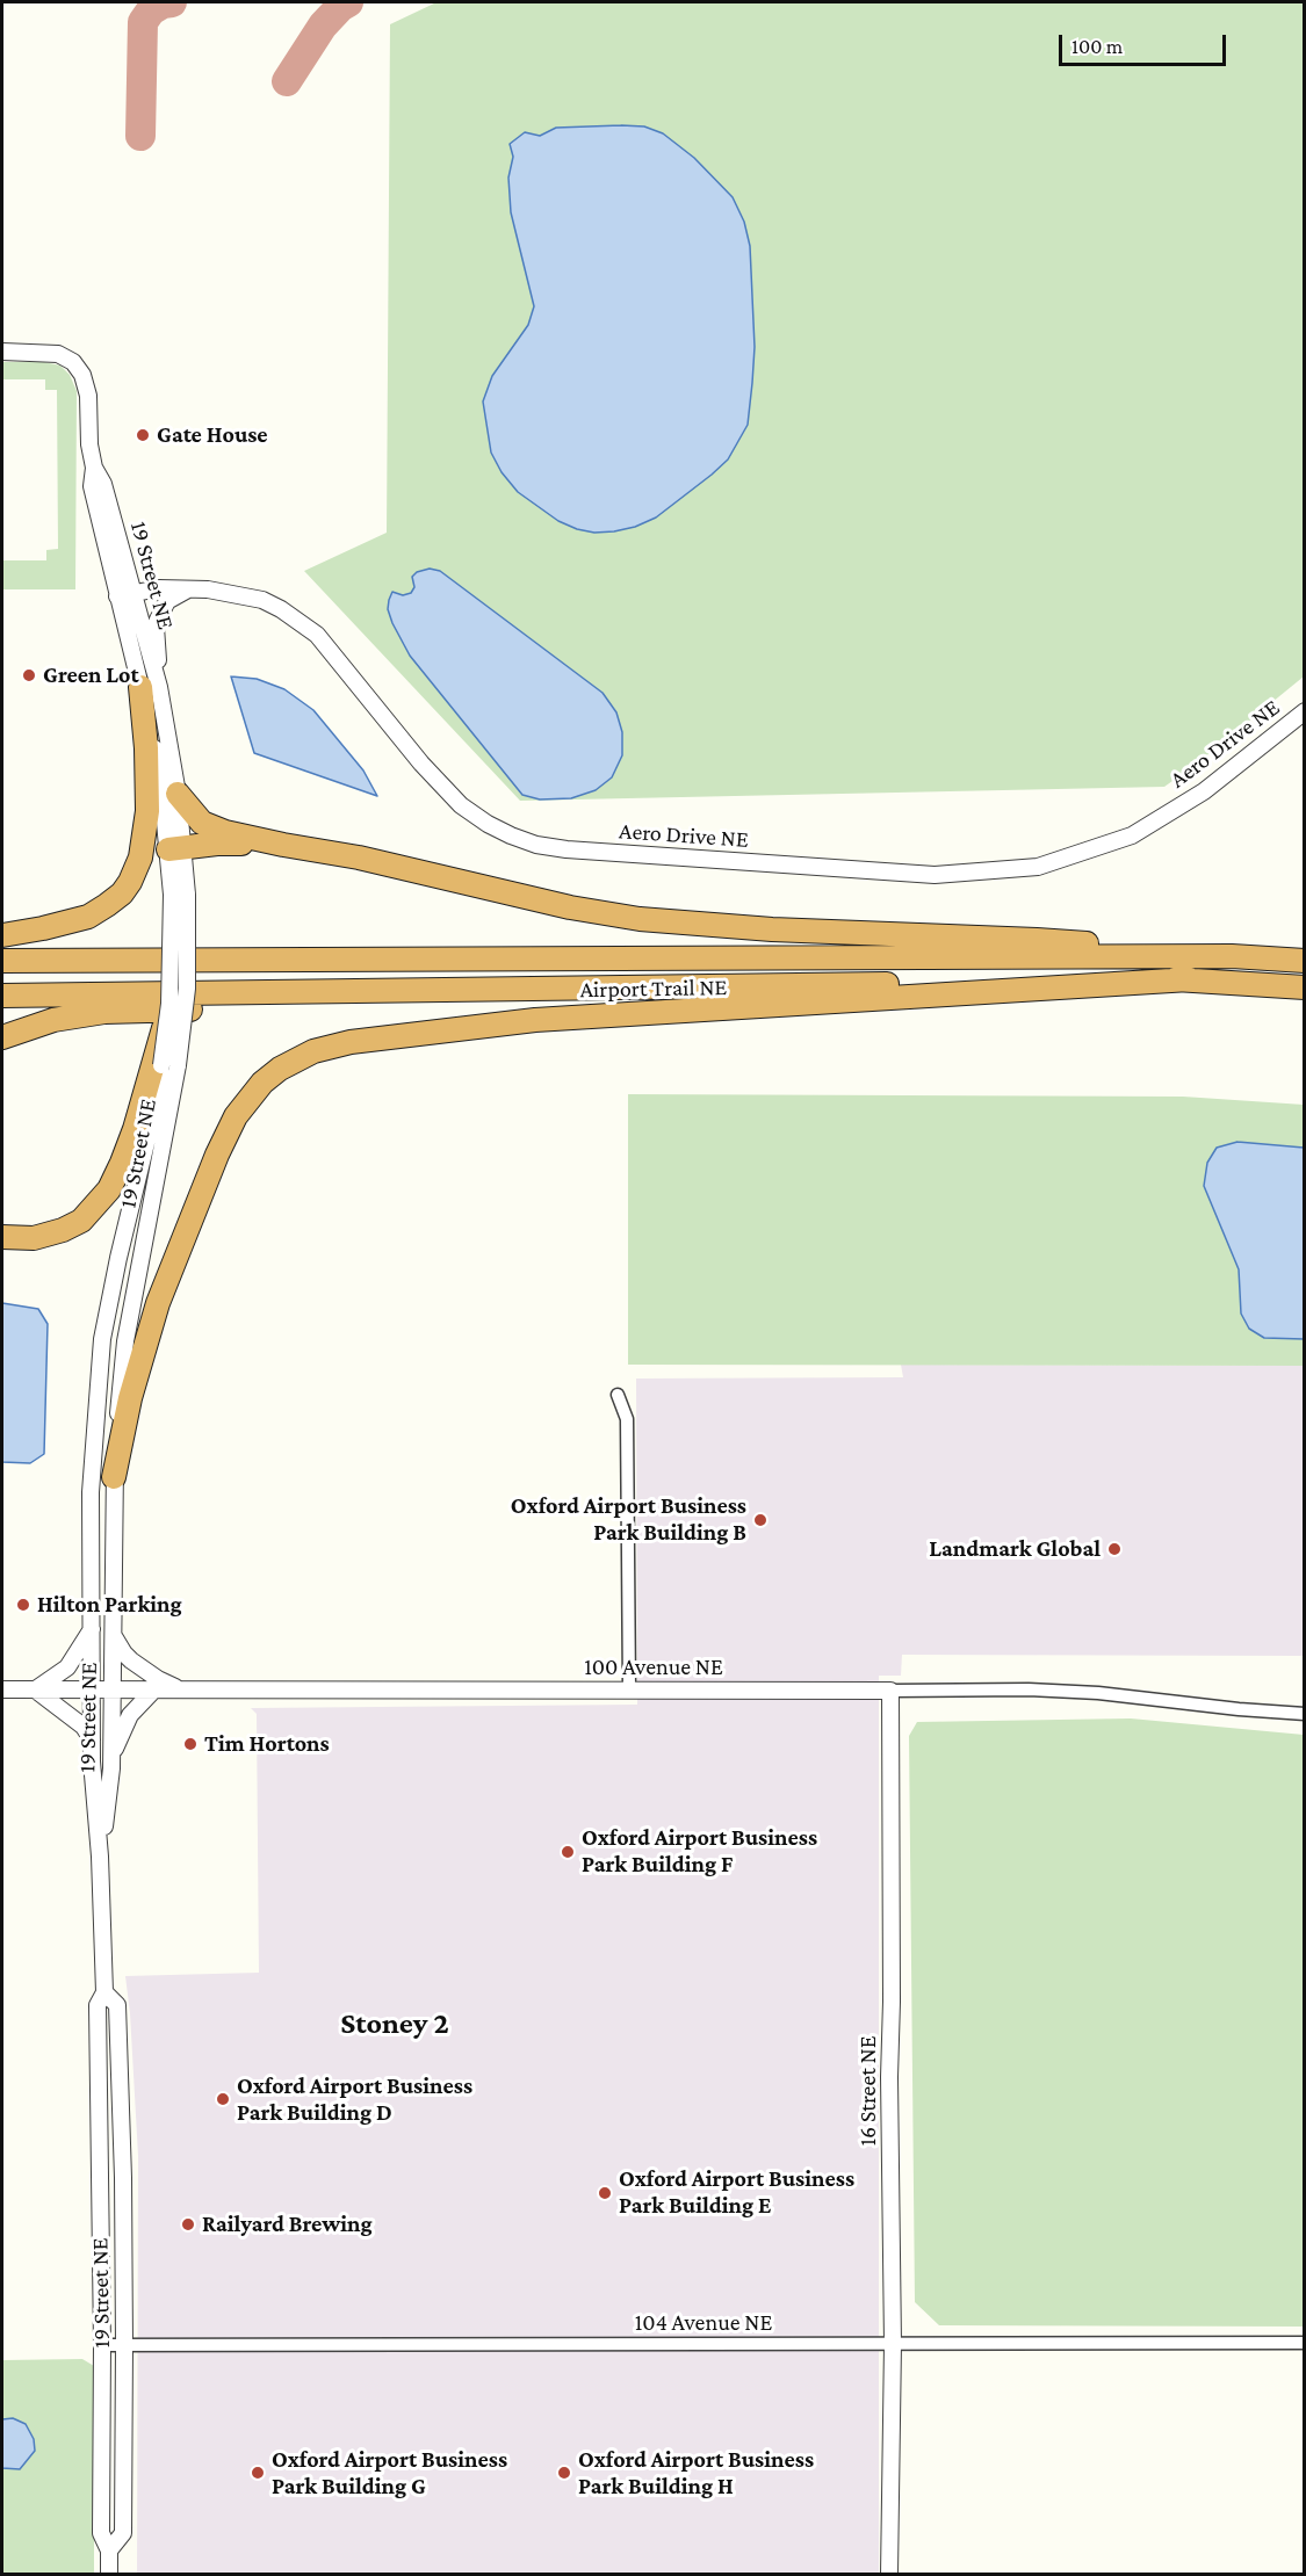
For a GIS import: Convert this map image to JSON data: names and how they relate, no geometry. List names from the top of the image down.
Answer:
{
  "streets": {
    "highway": ["Airport Trail NE"],
    "street": [
      "19 Street NE",
      "Aero Drive NE",
      "100 Avenue NE",
      "16 Street NE",
      "104 Avenue NE"
    ]
  },
  "crossings": [
    ["19 Street NE", "Aero Drive NE"],
    ["19 Street NE", "100 Avenue NE"],
    ["19 Street NE", "104 Avenue NE"],
    ["100 Avenue NE", "16 Street NE"],
    ["16 Street NE", "104 Avenue NE"]
  ],
  "districts": ["Stoney 2"],
  "places": [
    "Gate House",
    "Green Lot",
    "Oxford Airport Business Park Building B",
    "Landmark Global",
    "Hilton Parking",
    "Tim Hortons",
    "Oxford Airport Business Park Building F",
    "Oxford Airport Business Park Building D",
    "Oxford Airport Business Park Building E",
    "Railyard Brewing",
    "Oxford Airport Business Park Building G",
    "Oxford Airport Business Park Building H"
  ],
  "scale_bar": "100 m"
}
